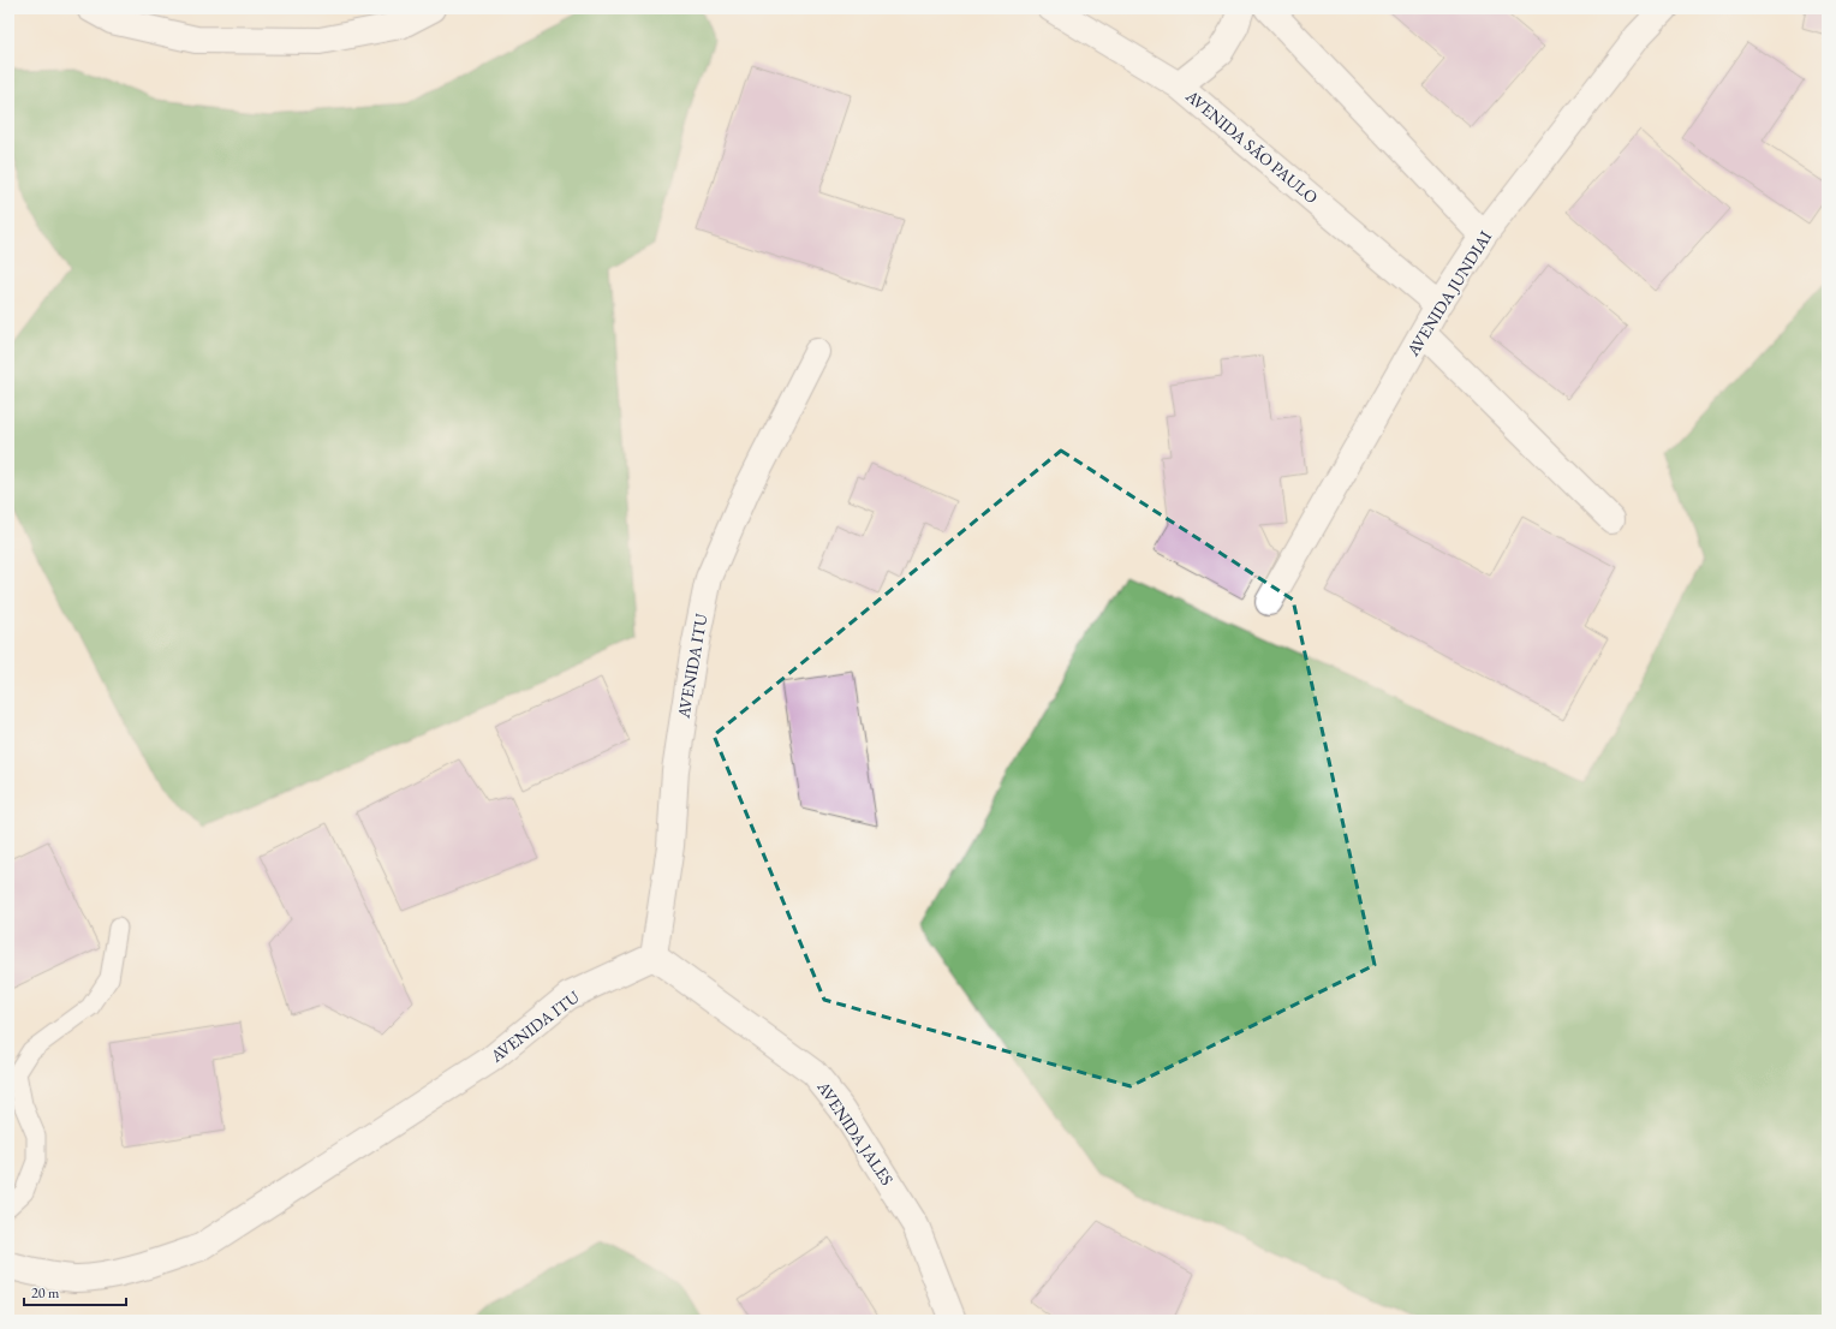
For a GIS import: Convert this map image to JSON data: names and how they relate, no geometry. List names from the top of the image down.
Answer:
{
  "streets": {
    "street": [
      "AVENIDA SÃO PAULO",
      "AVENIDA JUNDIAI",
      "AVENIDA ITU",
      "AVENIDA JALES"
    ]
  },
  "crossings": [
    ["AVENIDA SÃO PAULO", "AVENIDA JUNDIAI"],
    ["AVENIDA ITU", "AVENIDA JALES"]
  ],
  "scale_bar": "20 m"
}
